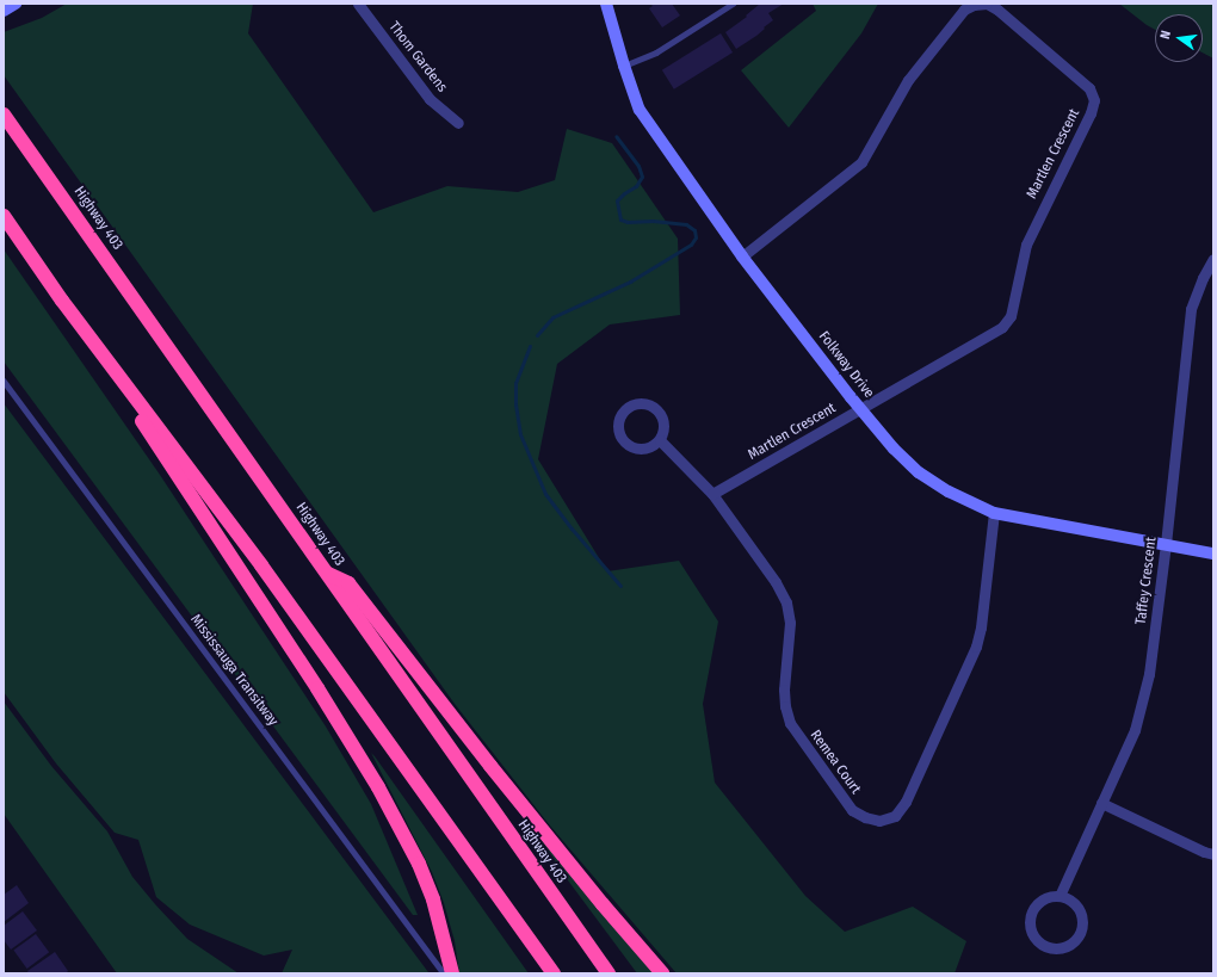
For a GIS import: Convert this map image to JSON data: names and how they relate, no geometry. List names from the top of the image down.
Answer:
{
  "streets": {
    "highway": ["Highway 403"],
    "street": [
      "Thom Gardens",
      "Martlen Crescent",
      "Folkway Drive",
      "Taffey Crescent",
      "Remea Court"
    ],
    "lane": ["Mississauga Transitway"]
  },
  "crossings": [
    ["Martlen Crescent", "Folkway Drive"],
    ["Martlen Crescent", "Remea Court"],
    ["Folkway Drive", "Taffey Crescent"],
    ["Folkway Drive", "Remea Court"]
  ],
  "north": "left"
}
